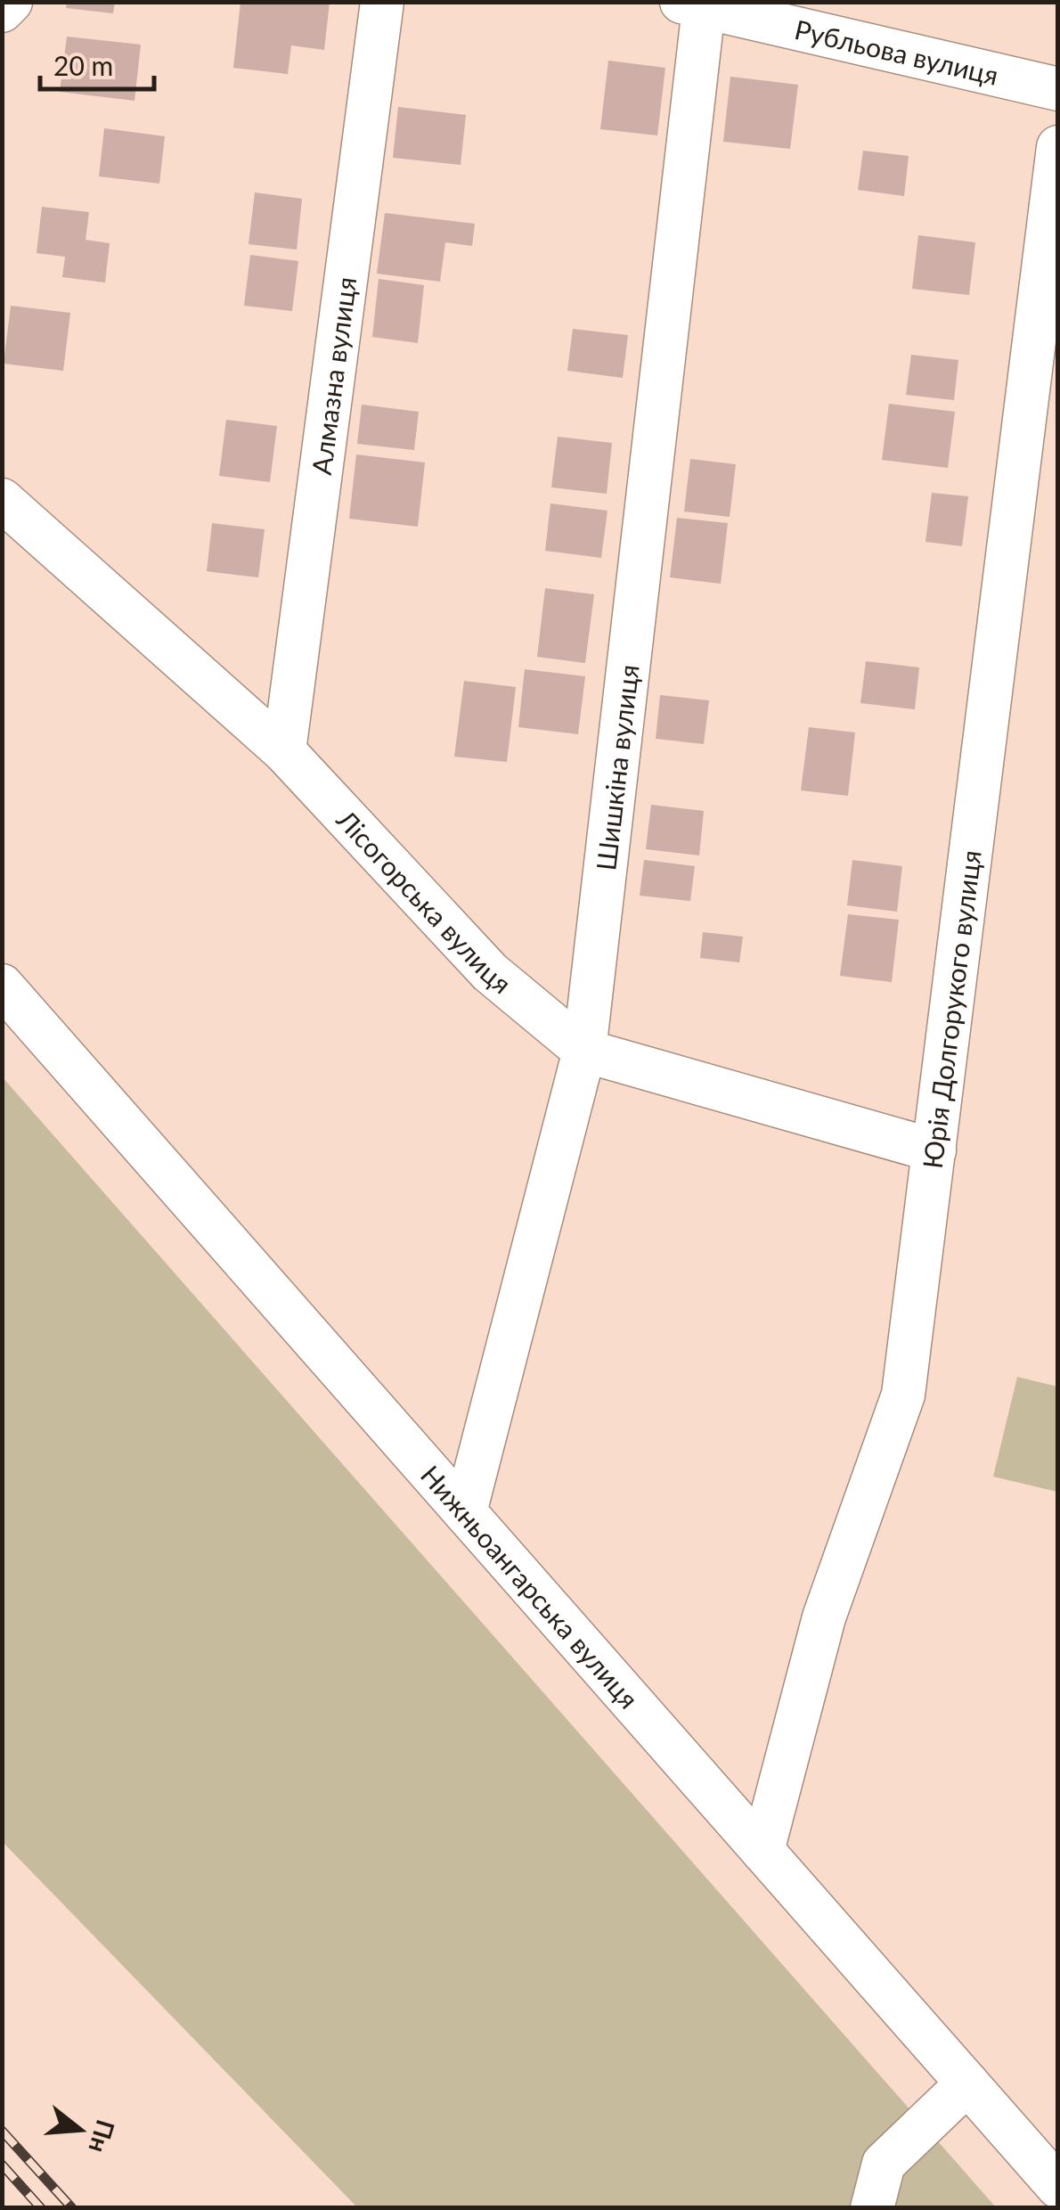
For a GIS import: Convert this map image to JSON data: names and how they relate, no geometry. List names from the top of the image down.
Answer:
{
  "streets": {
    "street": [
      "Рубльова вулиця",
      "Алмазна вулиця",
      "Шишкіна вулиця",
      "Лісогорська вулиця",
      "Юрія Долгорукого вулиця",
      "Нижньоангарська вулиця"
    ]
  },
  "crossings": [
    ["Рубльова вулиця", "Шишкіна вулиця"],
    ["Алмазна вулиця", "Лісогорська вулиця"],
    ["Шишкіна вулиця", "Лісогорська вулиця"],
    ["Шишкіна вулиця", "Нижньоангарська вулиця"],
    ["Лісогорська вулиця", "Юрія Долгорукого вулиця"],
    ["Юрія Долгорукого вулиця", "Нижньоангарська вулиця"]
  ],
  "scale_bar": "20 m",
  "north": "right"
}
